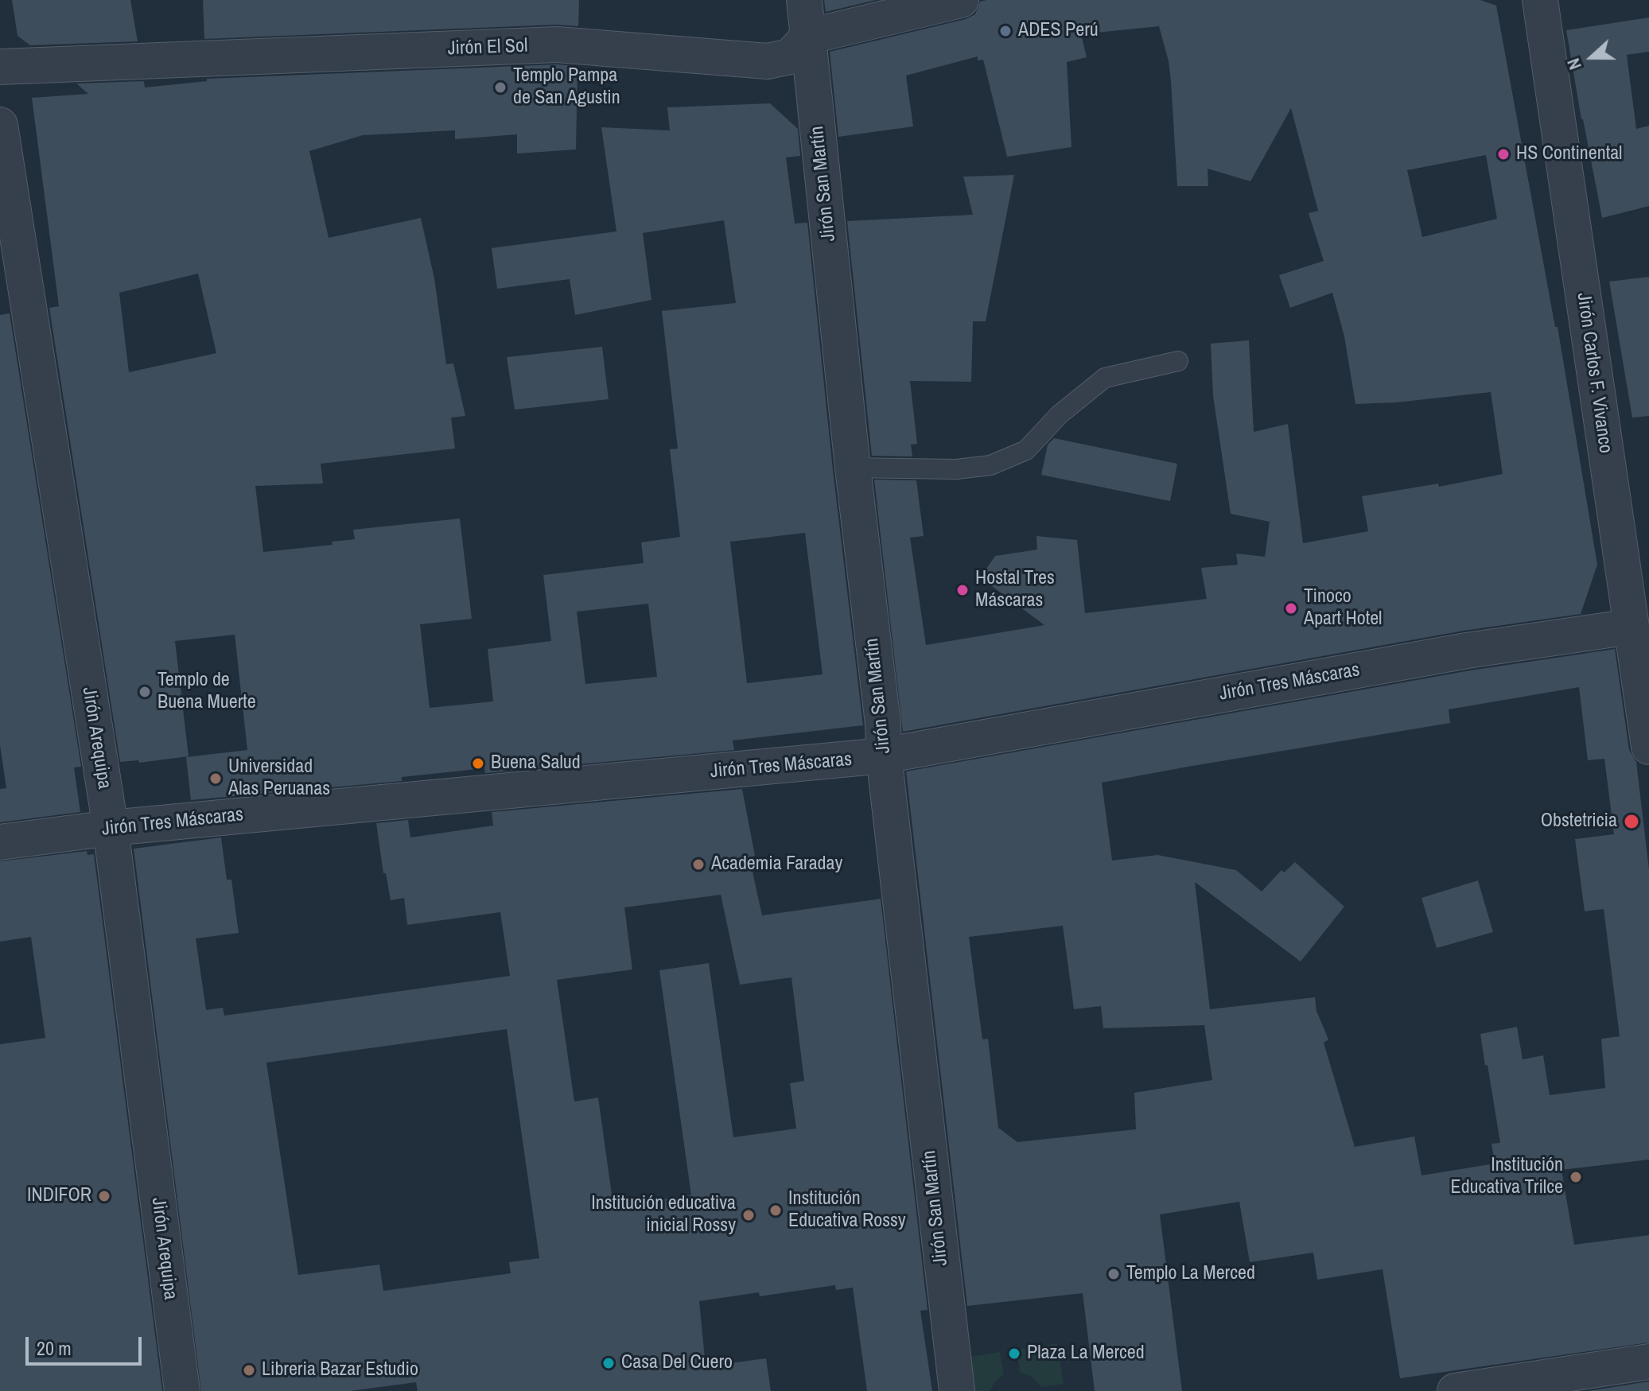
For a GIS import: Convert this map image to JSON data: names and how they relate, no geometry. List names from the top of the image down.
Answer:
{
  "streets": {
    "street": [
      "Jirón El Sol",
      "Jirón San Martín",
      "Jirón Carlos F. Vivanco",
      "Jirón Tres Máscaras",
      "Jirón Arequipa"
    ]
  },
  "crossings": [
    ["Jirón El Sol", "Jirón San Martín"],
    ["Jirón San Martín", "Jirón Tres Máscaras"],
    ["Jirón Carlos F. Vivanco", "Jirón Tres Máscaras"],
    ["Jirón Tres Máscaras", "Jirón Arequipa"]
  ],
  "places": [
    "ADES Perú",
    "Templo Pampa de San Agustin",
    "HS Continental",
    "Hostal Tres Máscaras",
    "Tinoco Apart Hotel",
    "Templo de Buena Muerte",
    "Buena Salud",
    "Universidad Alas Peruanas",
    "Obstetricia",
    "Academia Faraday",
    "Institución Educativa Trilce",
    "INDIFOR",
    "Institución Educativa Rossy",
    "Institución educativa inicial Rossy",
    "Templo La Merced",
    "Plaza La Merced",
    "Casa Del Cuero",
    "Libreria Bazar Estudio"
  ],
  "scale_bar": "20 m",
  "north": "left"
}
